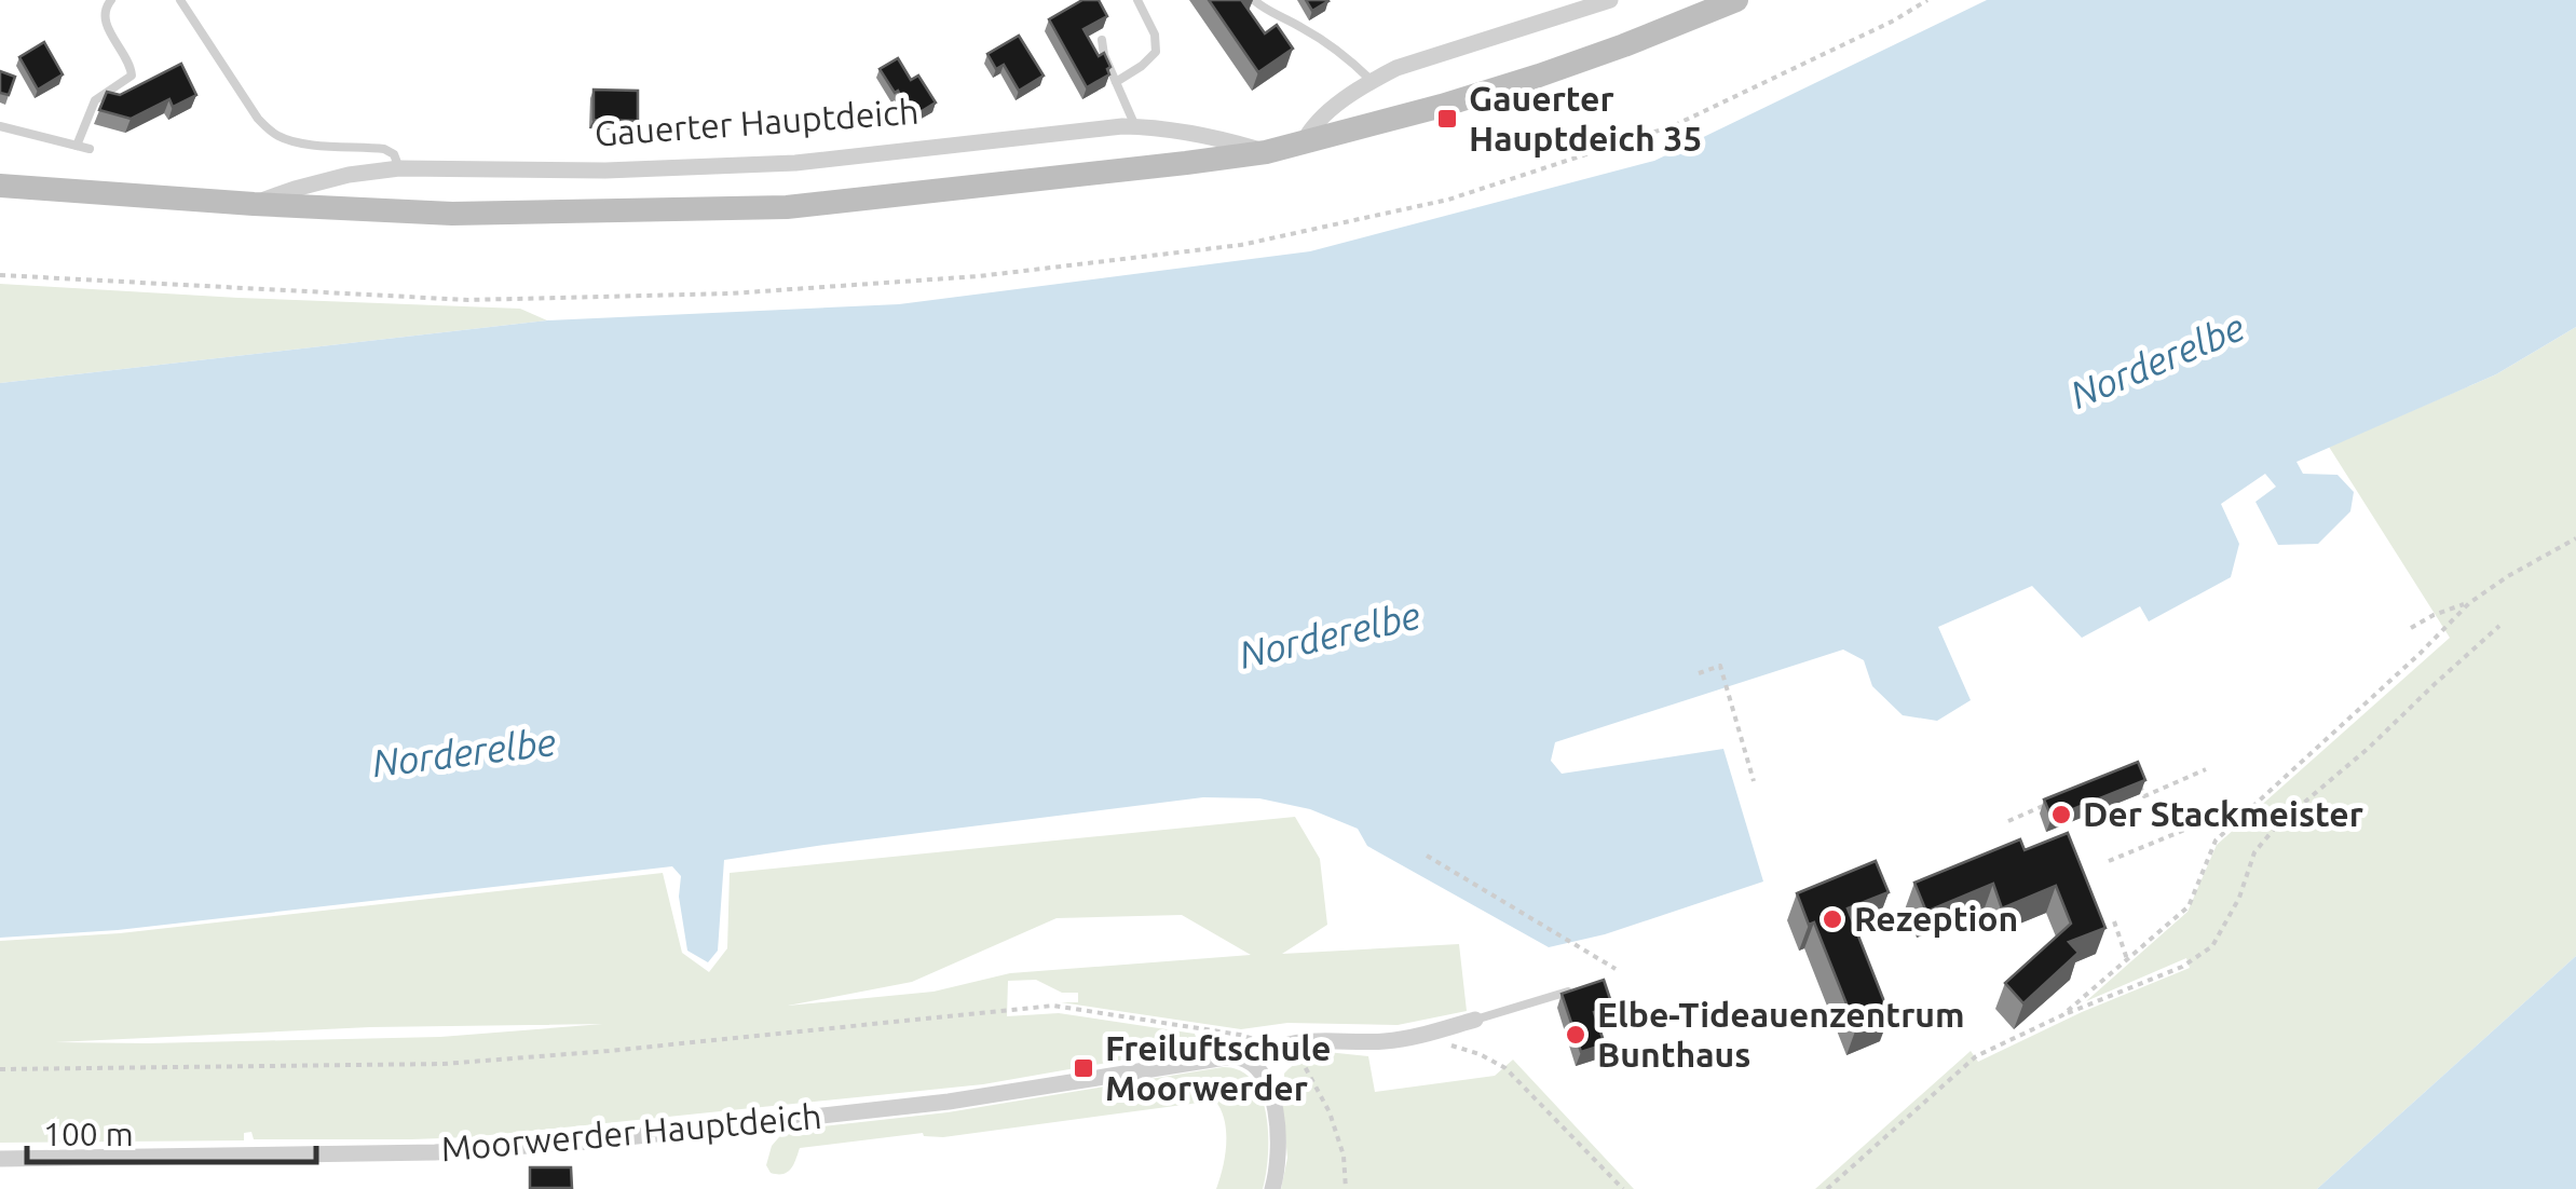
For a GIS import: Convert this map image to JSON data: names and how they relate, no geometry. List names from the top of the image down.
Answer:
{
  "streets": {
    "street": ["Gauerter Hauptdeich", "Moorwerder Hauptdeich"]
  },
  "water": ["Norderelbe"],
  "places": {
    "transit": ["Gauerter Hauptdeich 35", "Freiluftschule Moorwerder"],
    "other": ["Der Stackmeister", "Rezeption", "Elbe-Tideauenzentrum Bunthaus"]
  },
  "scale_bar": "100 m"
}
